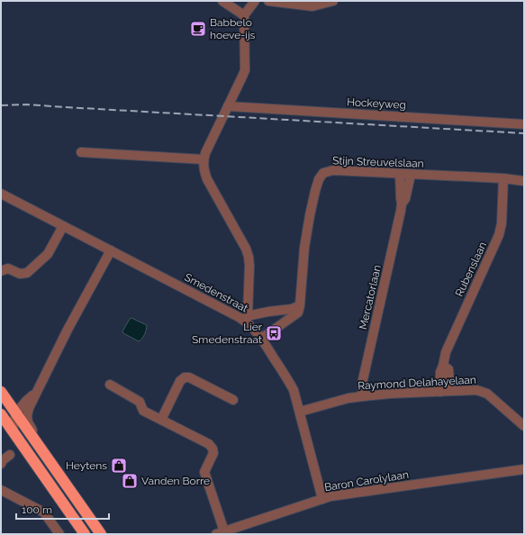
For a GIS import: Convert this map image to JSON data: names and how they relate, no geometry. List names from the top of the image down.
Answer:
{
  "streets": {
    "street": [
      "Hockeyweg",
      "Stijn Streuvelslaan",
      "Rubenslaan",
      "Smedenstraat",
      "Mercatorlaan",
      "Raymond Delahayelaan",
      "Baron Carolylaan"
    ]
  },
  "crossings": [
    ["Stijn Streuvelslaan", "Rubenslaan"],
    ["Stijn Streuvelslaan", "Mercatorlaan"],
    ["Rubenslaan", "Raymond Delahayelaan"],
    ["Smedenstraat", "Raymond Delahayelaan"],
    ["Smedenstraat", "Baron Carolylaan"],
    ["Mercatorlaan", "Raymond Delahayelaan"]
  ],
  "places": {
    "cafe": ["Babbelo hoeve-ijs"],
    "bus stop": ["Lier Smedenstraat"],
    "shop": ["Heytens", "Vanden Borre"]
  },
  "scale_bar": "100 m"
}
